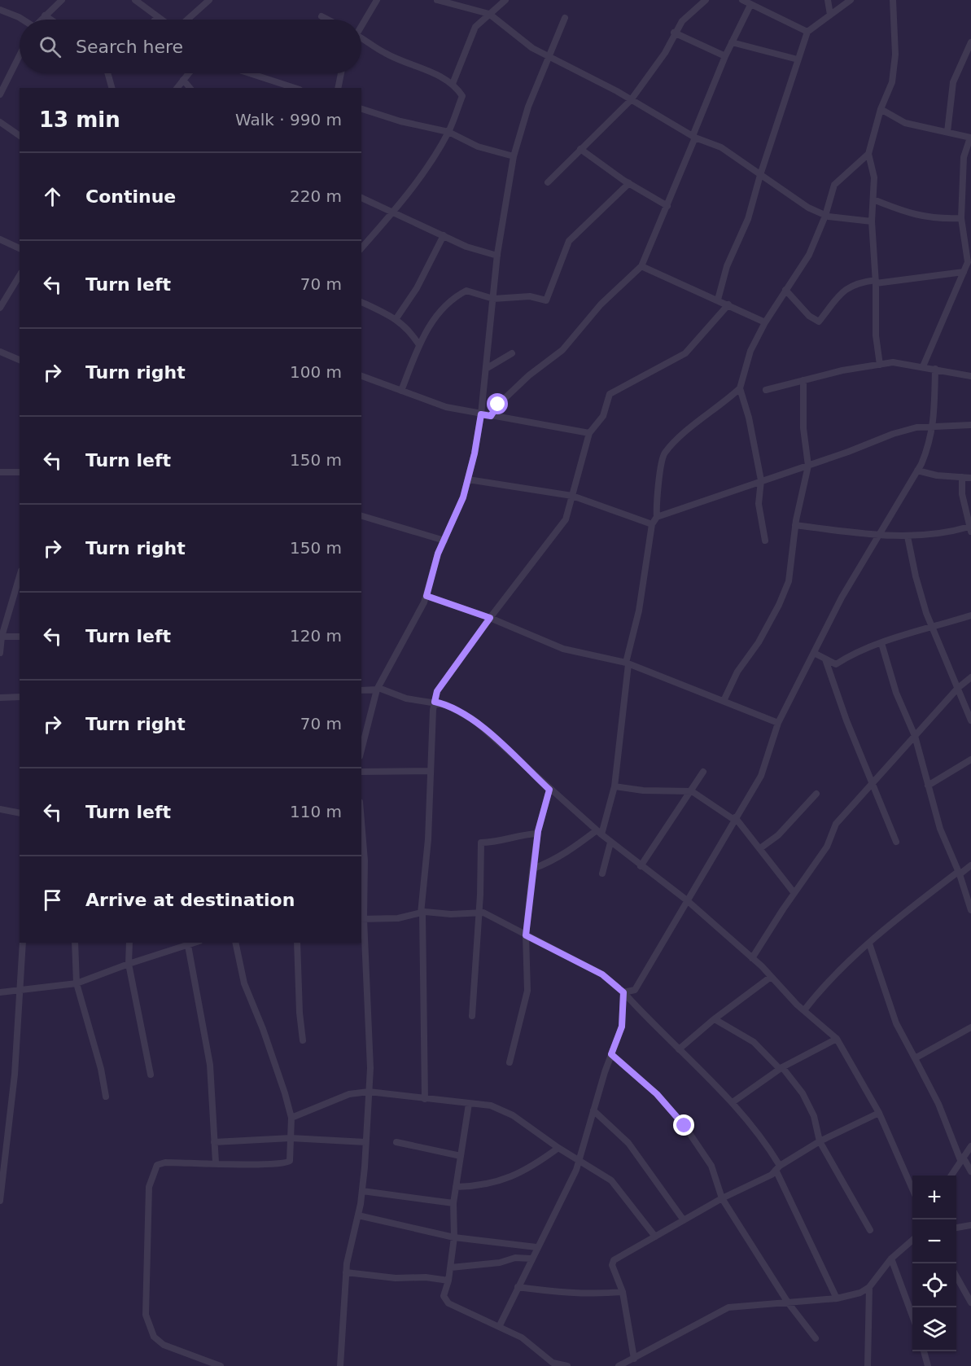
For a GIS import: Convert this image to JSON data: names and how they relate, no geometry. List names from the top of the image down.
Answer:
{
  "page": {
    "search": "Search here",
    "heading": ["13 min", "Walk · 990 m"],
    "list": [
      ["Continue", "220 m"],
      ["Turn left", "70 m"],
      ["Turn right", "100 m"],
      ["Turn left", "150 m"],
      ["Turn right", "150 m"],
      ["Turn left", "120 m"],
      ["Turn right", "70 m"],
      ["Turn left", "110 m"],
      "Arrive at destination"
    ],
    "map_buttons": ["+", "−"]
  }
}
